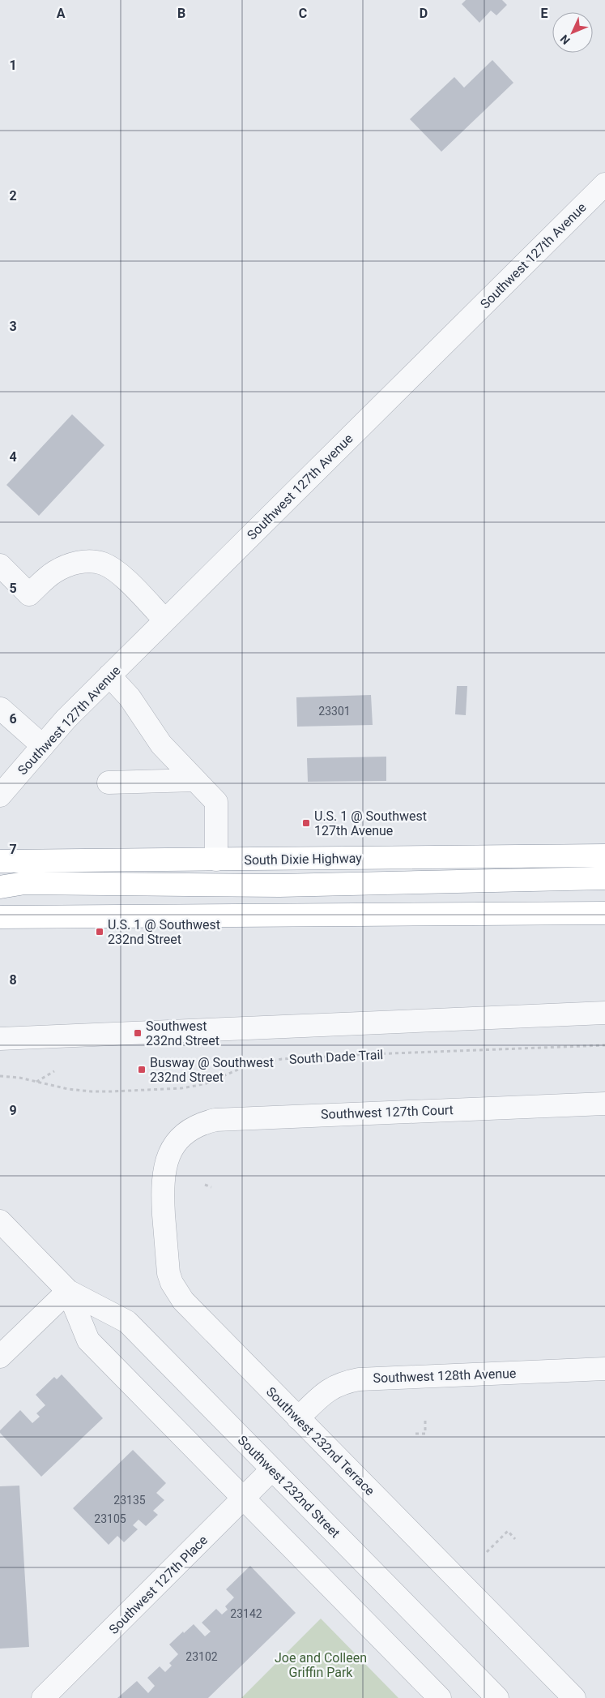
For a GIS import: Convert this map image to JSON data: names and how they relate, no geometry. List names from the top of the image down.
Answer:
{
  "streets": {
    "highway": ["South Dixie Highway"],
    "street": [
      "Southwest 127th Avenue",
      "Southwest 127th Court",
      "Southwest 128th Avenue",
      "Southwest 232nd Terrace",
      "Southwest 232nd Street",
      "Southwest 127th Place"
    ],
    "path": ["South Dade Trail"]
  },
  "crossings": [
    ["Southwest 127th Court", "Southwest 232nd Terrace"],
    ["Southwest 128th Avenue", "Southwest 232nd Terrace"],
    ["Southwest 232nd Street", "Southwest 127th Place"]
  ],
  "parks": ["Joe and Colleen Griffin Park"],
  "places": {
    "transit": [
      "U.S. 1 @ Southwest 127th Avenue",
      "U.S. 1 @ Southwest 232nd Street",
      "Southwest 232nd Street",
      "Busway @ Southwest 232nd Street"
    ]
  },
  "house_numbers": [
    "23301",
    "23135",
    "23105",
    "23142",
    "23102"
  ],
  "north": "bottom left",
  "grid": {
    "columns": [
      "A",
      "B",
      "C",
      "D",
      "E"
    ],
    "rows": [
      "1",
      "2",
      "3",
      "4",
      "5",
      "6",
      "7",
      "8",
      "9"
    ]
  }
}
